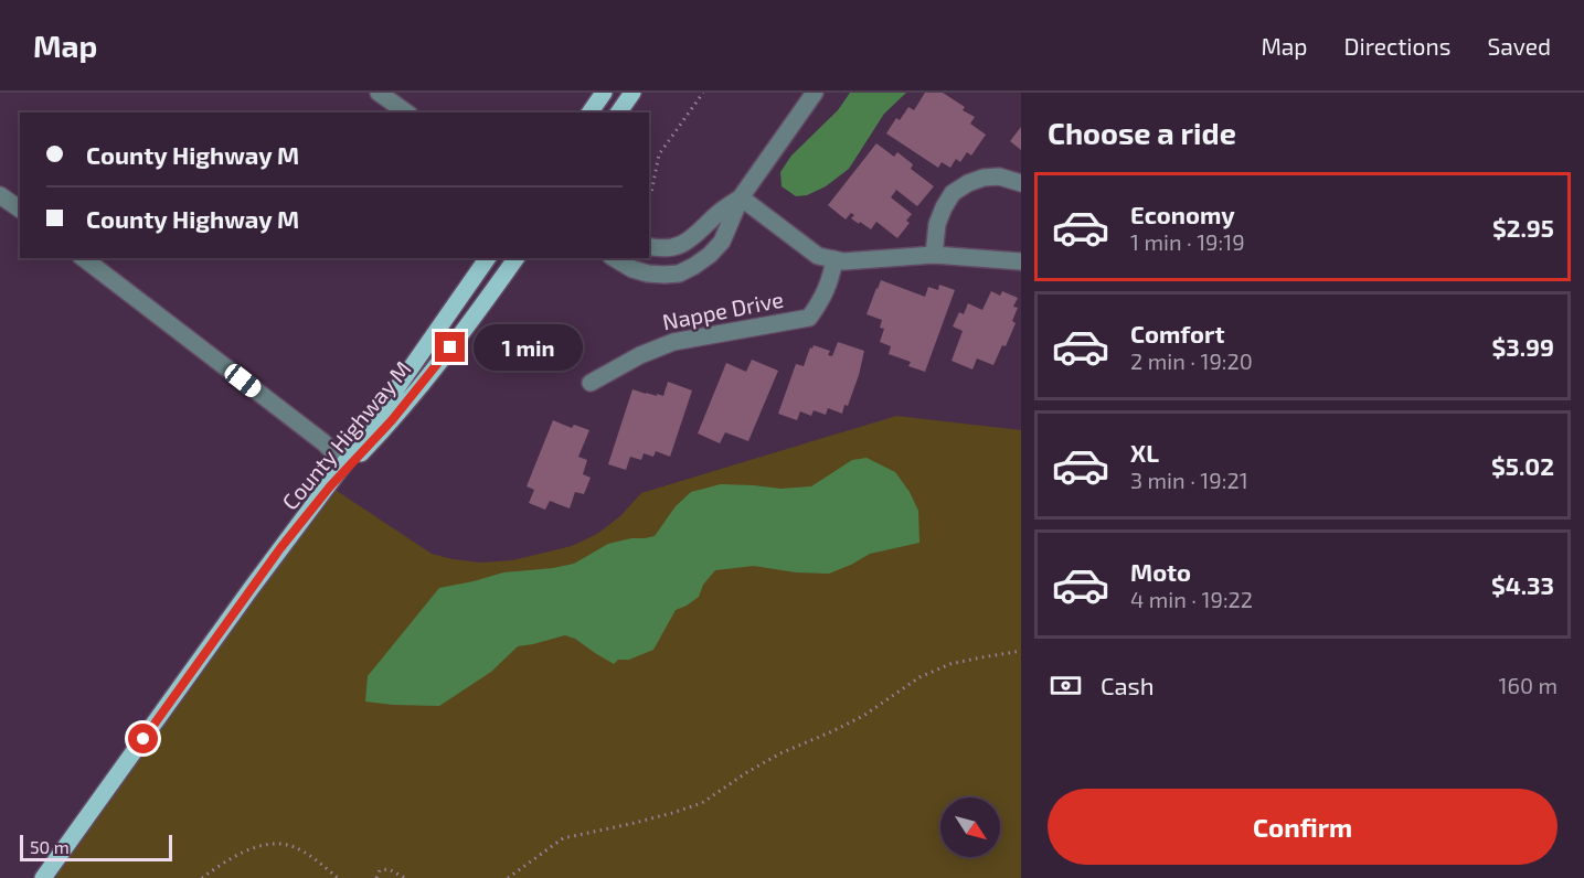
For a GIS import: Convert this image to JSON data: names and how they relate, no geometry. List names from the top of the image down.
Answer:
{
  "streets": {
    "main road": ["County Highway M"],
    "street": ["Nappe Drive"]
  },
  "scale_bar": "50 m",
  "north": "bottom right",
  "page": {
    "header": "Map",
    "nav": ["Map", "Directions", "Saved"],
    "heading": "Choose a ride",
    "banner": ["County Highway M", "County Highway M"],
    "list": [
      {
        "name": "Economy",
        "note": "1 min · 19:19",
        "value": "$2.95"
      },
      {
        "name": "Comfort",
        "note": "2 min · 19:20",
        "value": "$3.99"
      },
      {
        "name": "XL",
        "note": "3 min · 19:21",
        "value": "$5.02"
      },
      {
        "name": "Moto",
        "note": "4 min · 19:22",
        "value": "$4.33"
      }
    ],
    "bubble": "1 min",
    "pay": ["Cash", "160 m"],
    "buttons": "Confirm",
    "scale": "50 m"
  }
}
